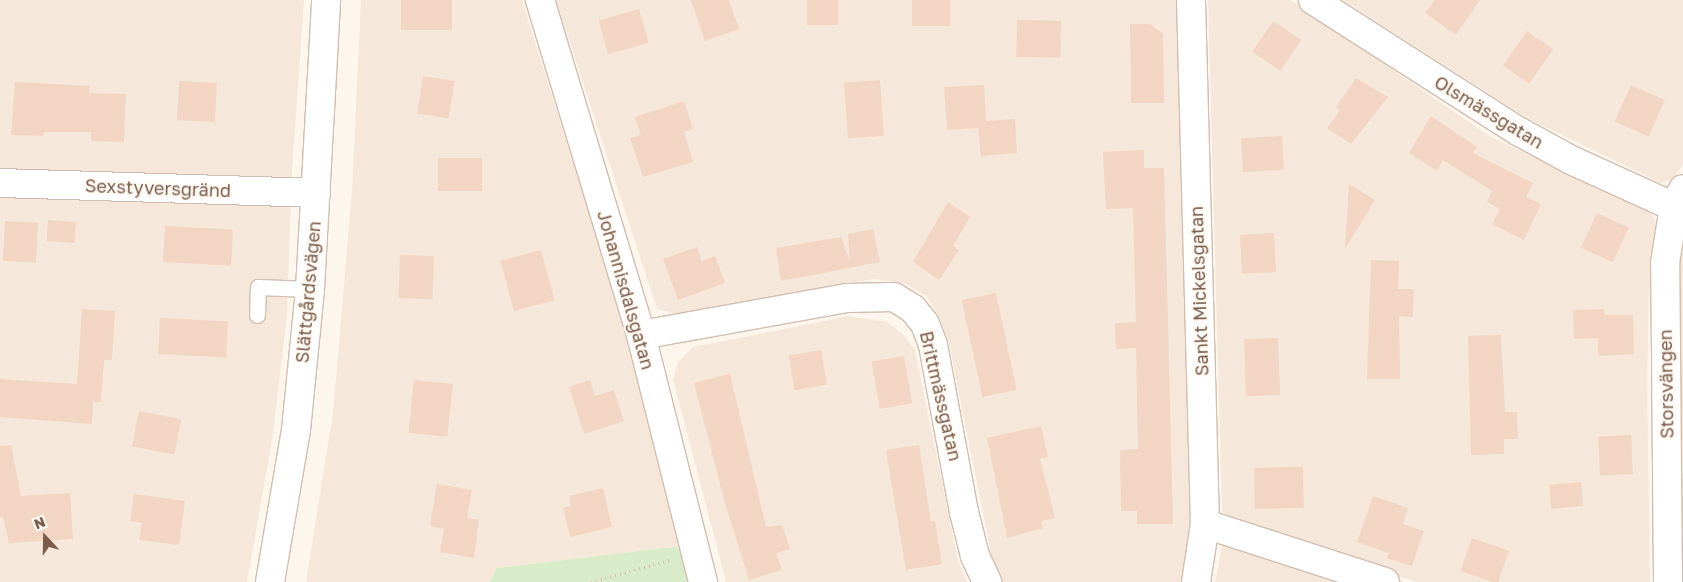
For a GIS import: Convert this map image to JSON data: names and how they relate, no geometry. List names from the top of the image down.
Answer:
{
  "streets": {
    "street": [
      "Olsmässgatan",
      "Sexstyversgränd",
      "Johannisdalsgatan",
      "Sankt Mickelsgatan",
      "Slättgårdsvägen",
      "Storsvängen",
      "Brittmässgatan"
    ]
  },
  "crossings": [
    ["Olsmässgatan", "Storsvängen"],
    ["Sexstyversgränd", "Slättgårdsvägen"],
    ["Johannisdalsgatan", "Brittmässgatan"]
  ],
  "north": "top"
}
